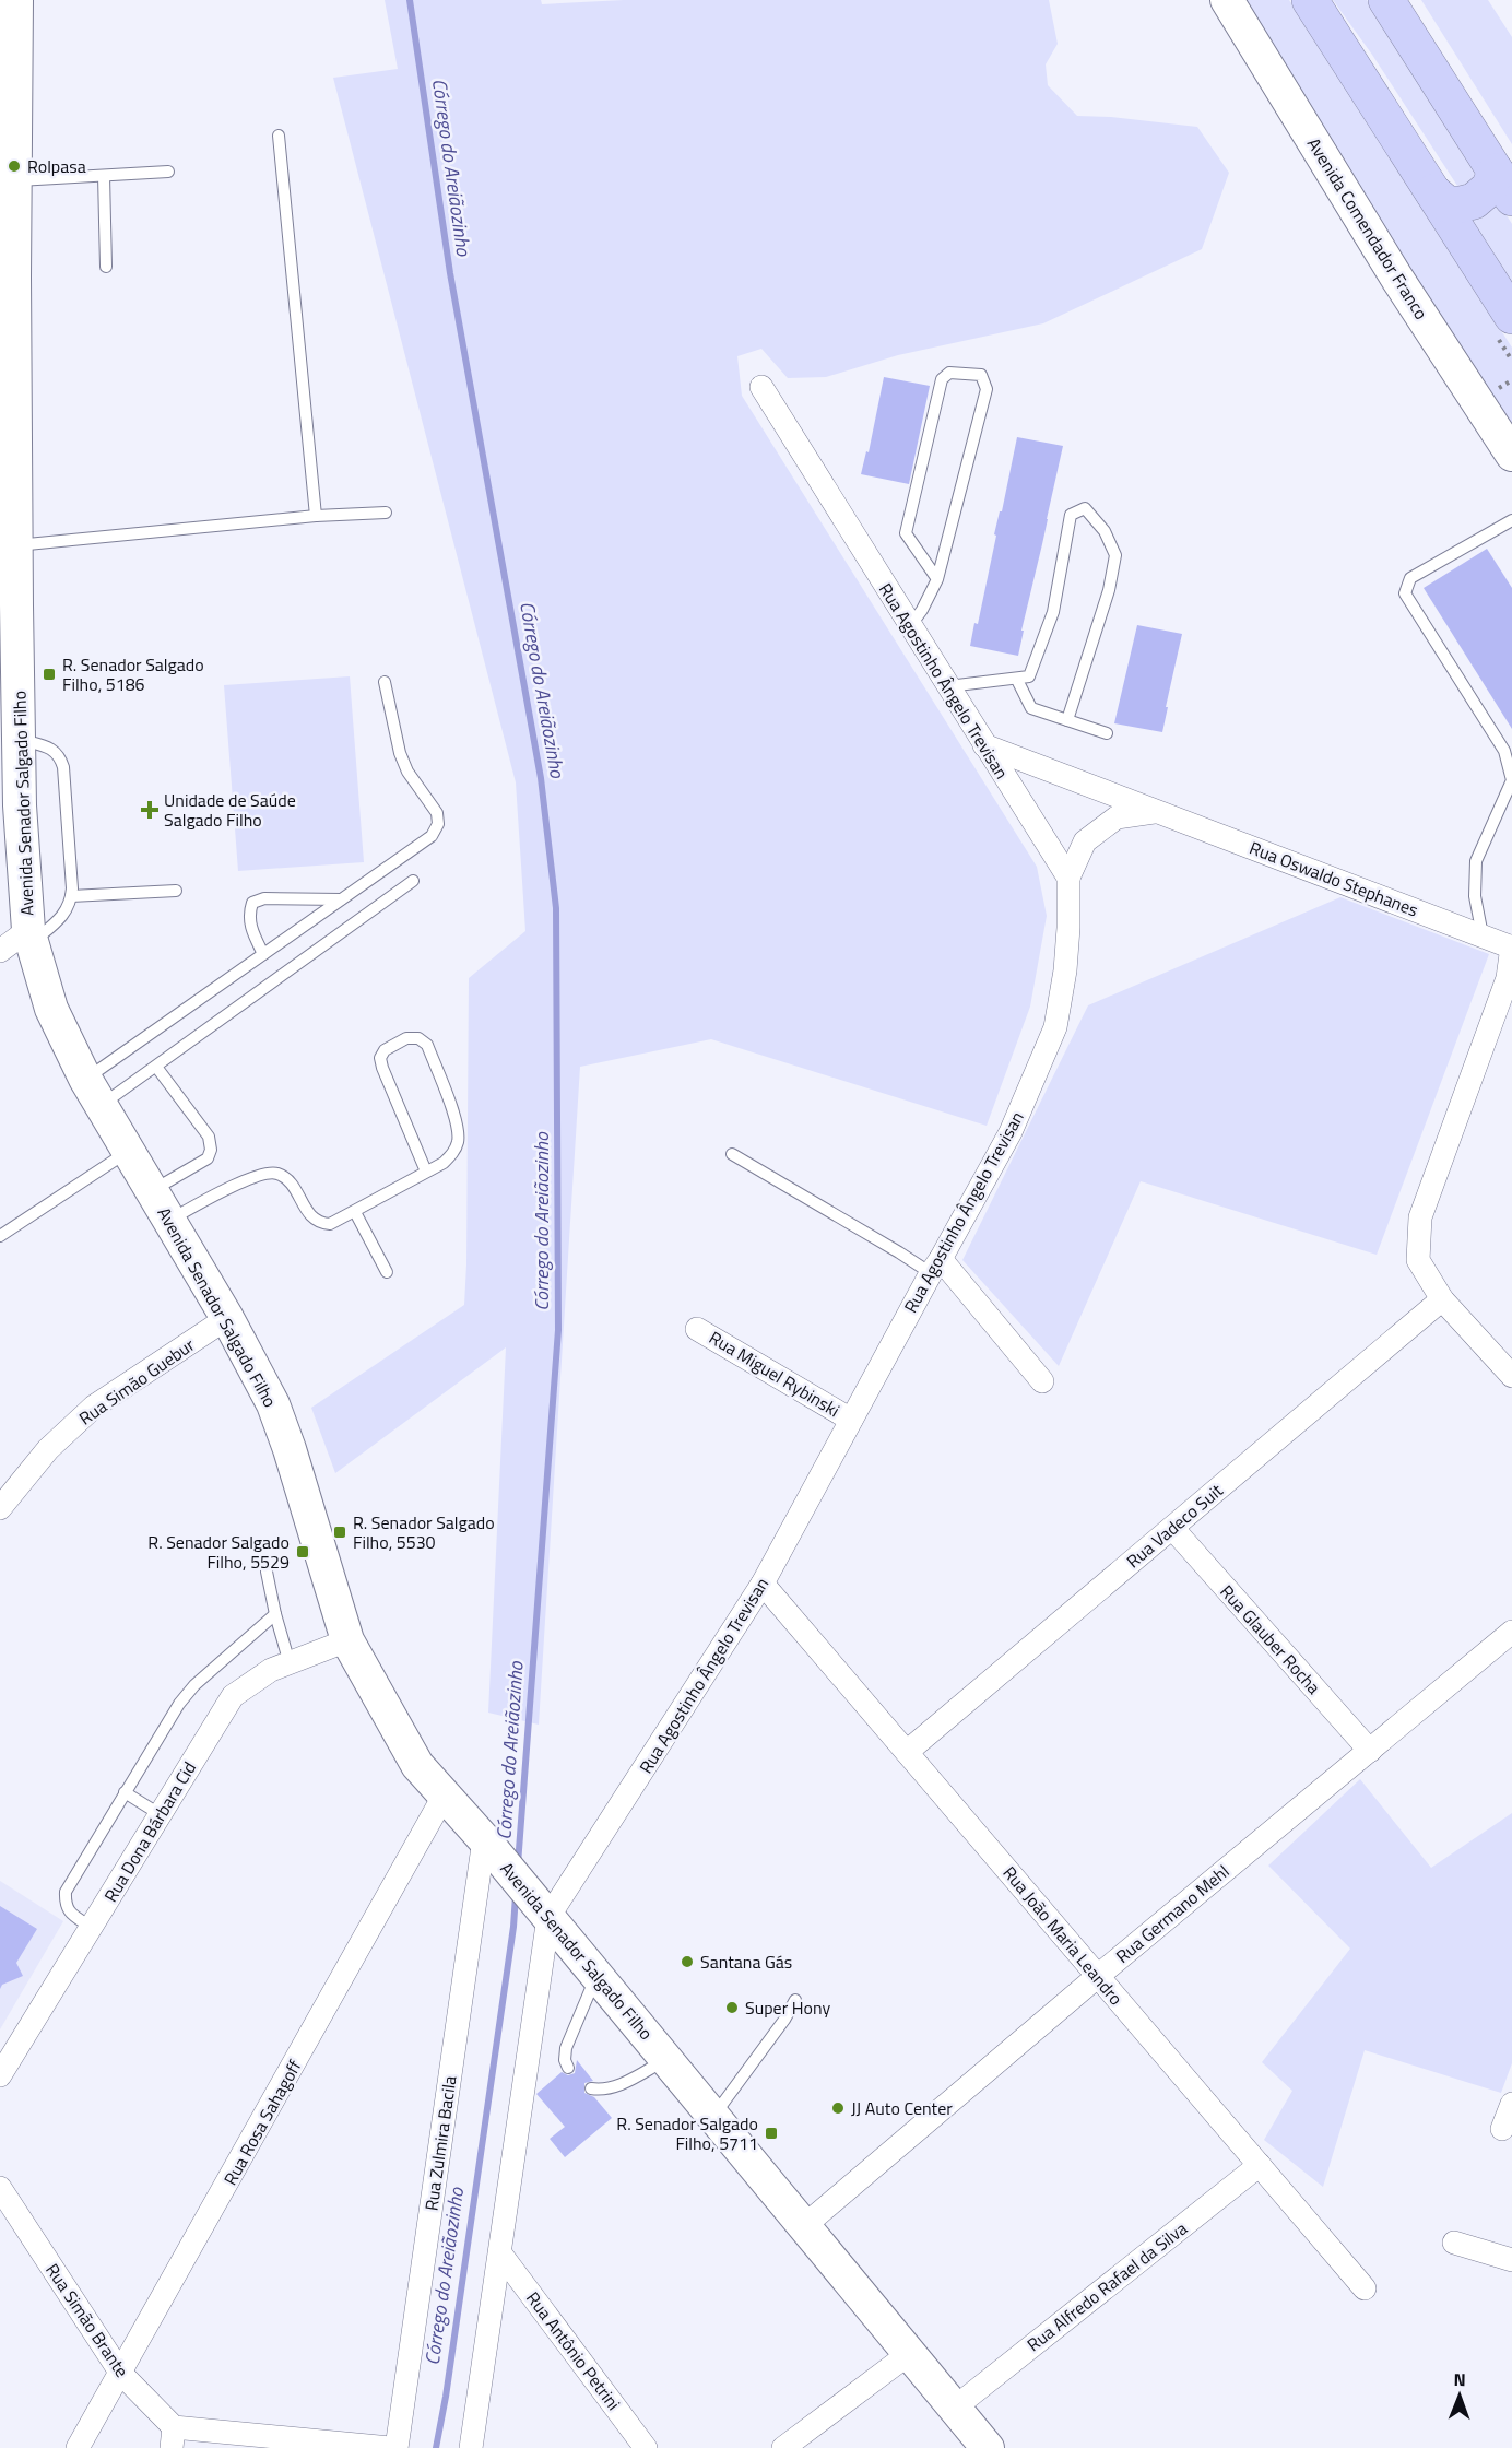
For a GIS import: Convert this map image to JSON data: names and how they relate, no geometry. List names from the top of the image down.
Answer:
{
  "streets": {
    "main road": ["Avenida Comendador Franco", "Avenida Senador Salgado Filho"],
    "street": [
      "Rua Agostinho Ângelo Trevisan",
      "Rua Oswaldo Stephanes",
      "Rua Miguel Rybinski",
      "Rua Simão Guebur",
      "Rua Vadeco Suit",
      "Rua Glauber Rocha",
      "Rua Dona Bárbara Cid",
      "Rua Germano Mehl",
      "Rua João Maria Leandro",
      "Rua Rosa Sahagoff",
      "Rua Zulmira Bacila",
      "Rua Alfredo Rafael da Silva",
      "Rua Simão Brante",
      "Rua Antônio Petrini"
    ]
  },
  "crossings": [
    ["Rua Agostinho Ângelo Trevisan", "Avenida Senador Salgado Filho"],
    ["Rua Agostinho Ângelo Trevisan", "Rua Oswaldo Stephanes"],
    ["Rua Agostinho Ângelo Trevisan", "Rua Miguel Rybinski"],
    ["Rua Agostinho Ângelo Trevisan", "Rua João Maria Leandro"],
    ["Avenida Senador Salgado Filho", "Rua Simão Guebur"],
    ["Avenida Senador Salgado Filho", "Rua Dona Bárbara Cid"],
    ["Avenida Senador Salgado Filho", "Rua Germano Mehl"],
    ["Avenida Senador Salgado Filho", "Rua Rosa Sahagoff"],
    ["Avenida Senador Salgado Filho", "Rua Zulmira Bacila"],
    ["Avenida Senador Salgado Filho", "Rua Alfredo Rafael da Silva"],
    ["Rua Vadeco Suit", "Rua Glauber Rocha"],
    ["Rua Vadeco Suit", "Rua João Maria Leandro"],
    ["Rua Glauber Rocha", "Rua Germano Mehl"],
    ["Rua Germano Mehl", "Rua João Maria Leandro"],
    ["Rua João Maria Leandro", "Rua Alfredo Rafael da Silva"],
    ["Rua Rosa Sahagoff", "Rua Simão Brante"]
  ],
  "water": ["Córrego do Areiãozinho"],
  "places": {
    "other": [
      "Rolpasa",
      "Santana Gás",
      "Super Hony",
      "JJ Auto Center"
    ],
    "transit": [
      "R. Senador Salgado Filho, 5186",
      "R. Senador Salgado Filho, 5530",
      "R. Senador Salgado Filho, 5529",
      "R. Senador Salgado Filho, 5711"
    ],
    "health": ["Unidade de Saúde Salgado Filho"]
  },
  "north": "top"
}
